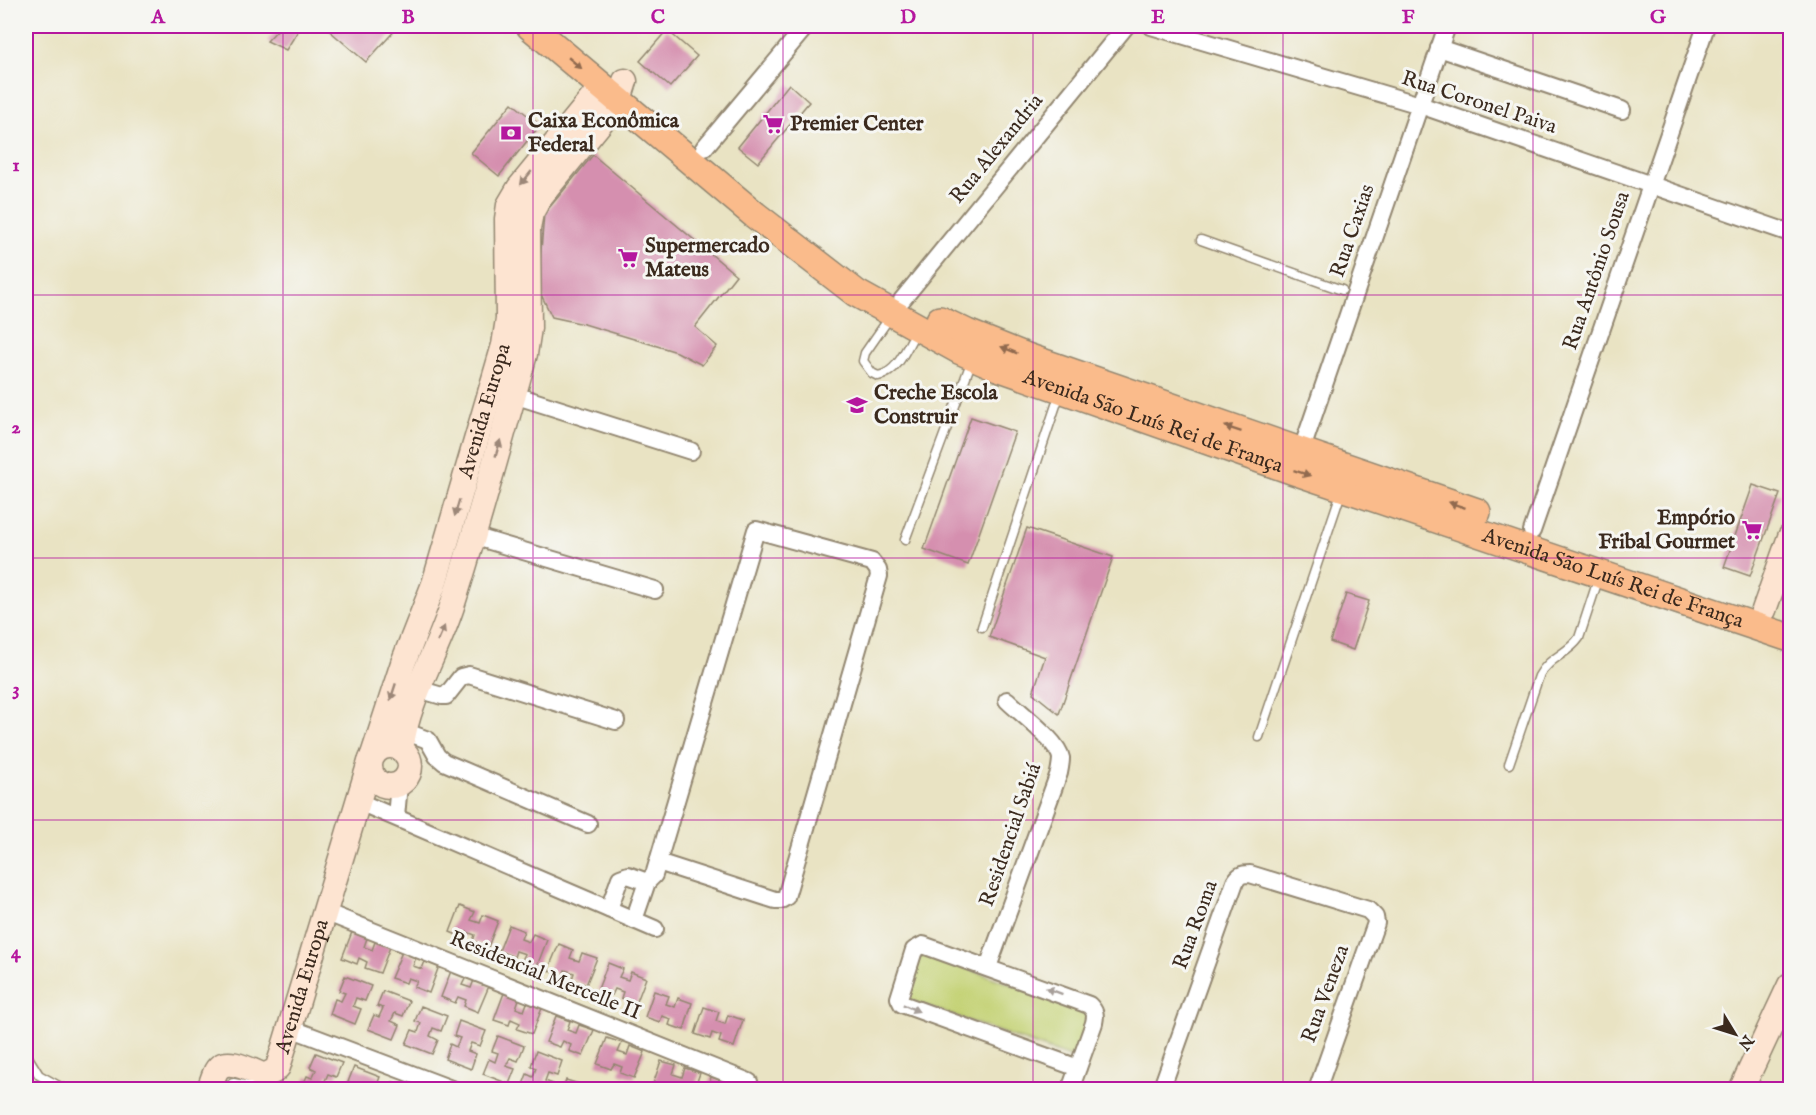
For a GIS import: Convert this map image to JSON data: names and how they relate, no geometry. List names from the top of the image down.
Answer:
{
  "streets": {
    "main road": ["Avenida São Luís Rei de França"],
    "street": [
      "Rua Coronel Paiva",
      "Rua Alexandria",
      "Rua Caxias",
      "Rua Antônio Sousa",
      "Avenida Europa",
      "Residencial Sabiá",
      "Rua Roma",
      "Residencial Mercelle II",
      "Rua Veneza"
    ]
  },
  "crossings": [
    ["Rua Coronel Paiva", "Rua Caxias"],
    ["Rua Coronel Paiva", "Rua Antônio Sousa"],
    ["Rua Alexandria", "Avenida São Luís Rei de França"],
    ["Rua Caxias", "Avenida São Luís Rei de França"],
    ["Rua Antônio Sousa", "Avenida São Luís Rei de França"],
    ["Avenida Europa", "Avenida São Luís Rei de França"],
    ["Avenida Europa", "Residencial Mercelle II"],
    ["Rua Roma", "Rua Veneza"]
  ],
  "places": {
    "supermarket": ["Premier Center", "Supermercado Mateus", "Empório Fribal Gourmet"],
    "bank": ["Caixa Econômica Federal"],
    "school or university": ["Creche Escola Construir"]
  },
  "north": "bottom right",
  "grid": {
    "columns": [
      "A",
      "B",
      "C",
      "D",
      "E",
      "F",
      "G"
    ],
    "rows": [
      "1",
      "2",
      "3",
      "4"
    ]
  }
}
